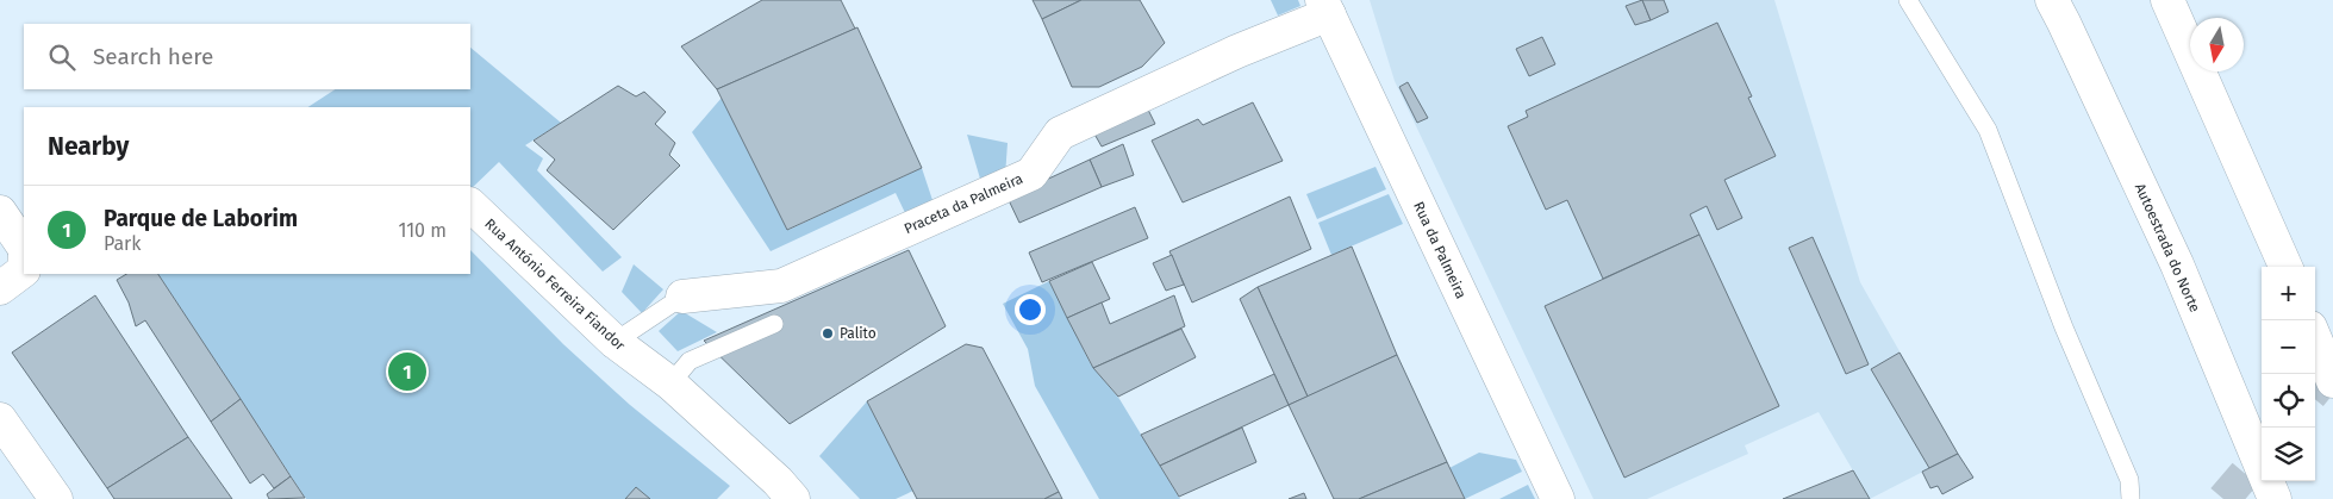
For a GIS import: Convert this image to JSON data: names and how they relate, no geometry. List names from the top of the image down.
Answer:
{
  "streets": {
    "main road": [
      "Praceta da Palmeira",
      "Autoestrada do Norte",
      "Rua da Palmeira",
      "Rua António Ferreira Fiandor"
    ]
  },
  "crossings": [
    ["Praceta da Palmeira", "Rua da Palmeira"],
    ["Praceta da Palmeira", "Rua António Ferreira Fiandor"]
  ],
  "places": ["Palito"],
  "north": "bottom",
  "page": {
    "search": "Search here",
    "heading": "Nearby",
    "list": [
      {
        "mark": "1",
        "name": "Parque de Laborim",
        "note": "Park",
        "value": "110 m"
      }
    ],
    "map_buttons": ["+", "−"],
    "pins": "1"
  }
}
